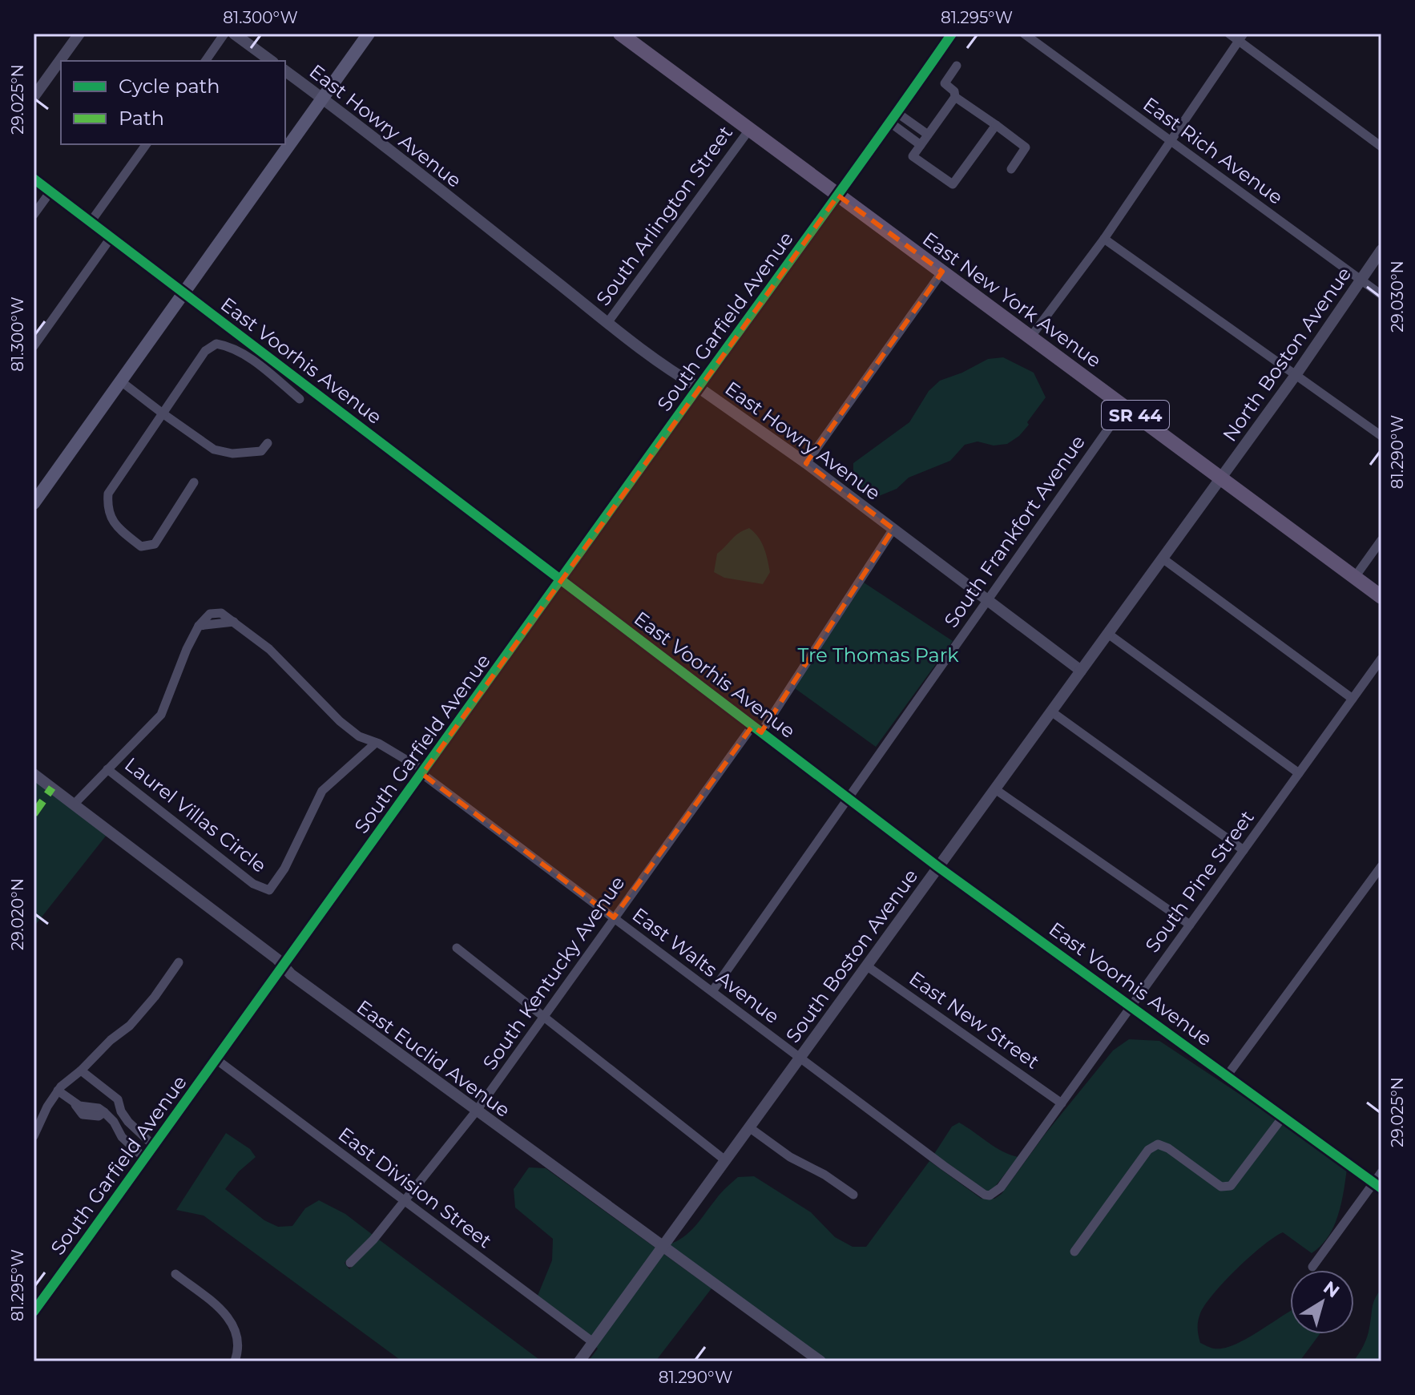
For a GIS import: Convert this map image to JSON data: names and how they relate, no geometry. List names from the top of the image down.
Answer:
{
  "streets": {
    "main road": ["East New York Avenue", "SR 44"],
    "street": [
      "East Howry Avenue",
      "East Rich Avenue",
      "South Arlington Street",
      "South Garfield Avenue",
      "North Boston Avenue",
      "East Voorhis Avenue",
      "South Frankfort Avenue",
      "Laurel Villas Circle",
      "South Pine Street",
      "South Boston Avenue",
      "East Walts Avenue",
      "South Kentucky Avenue",
      "East New Street",
      "East Euclid Avenue",
      "East Division Street"
    ]
  },
  "crossings": [
    ["East Howry Avenue", "South Arlington Street"],
    ["East Howry Avenue", "South Garfield Avenue"],
    ["East Howry Avenue", "South Frankfort Avenue"],
    ["East Howry Avenue", "South Boston Avenue"],
    ["East Howry Avenue", "South Kentucky Avenue"],
    ["East Rich Avenue", "North Boston Avenue"],
    ["South Arlington Street", "East New York Avenue"],
    ["East New York Avenue", "South Garfield Avenue"],
    ["East New York Avenue", "North Boston Avenue"],
    ["East New York Avenue", "South Frankfort Avenue"],
    ["East New York Avenue", "South Boston Avenue"],
    ["South Garfield Avenue", "East Voorhis Avenue"],
    ["South Garfield Avenue", "Laurel Villas Circle"],
    ["South Garfield Avenue", "East Walts Avenue"],
    ["South Garfield Avenue", "East Euclid Avenue"],
    ["South Garfield Avenue", "East Division Street"],
    ["North Boston Avenue", "South Boston Avenue"],
    ["East Voorhis Avenue", "South Frankfort Avenue"],
    ["East Voorhis Avenue", "South Pine Street"],
    ["East Voorhis Avenue", "South Boston Avenue"],
    ["East Voorhis Avenue", "South Kentucky Avenue"],
    ["South Frankfort Avenue", "East Walts Avenue"],
    ["Laurel Villas Circle", "East Walts Avenue"],
    ["Laurel Villas Circle", "East Euclid Avenue"],
    ["South Pine Street", "East Walts Avenue"],
    ["South Pine Street", "East New Street"],
    ["South Boston Avenue", "East Walts Avenue"],
    ["South Boston Avenue", "East New Street"],
    ["South Boston Avenue", "East Euclid Avenue"],
    ["South Boston Avenue", "East Division Street"],
    ["East Walts Avenue", "South Kentucky Avenue"],
    ["South Kentucky Avenue", "East Euclid Avenue"],
    ["South Kentucky Avenue", "East Division Street"]
  ],
  "parks": ["Tre Thomas Park"],
  "legend": ["Cycle path", "Path"],
  "north": "top right",
  "coordinates": [
    "81.300°W",
    "81.295°W",
    "29.025°N",
    "29.030°N",
    "81.290°W",
    "29.020°N"
  ]
}
